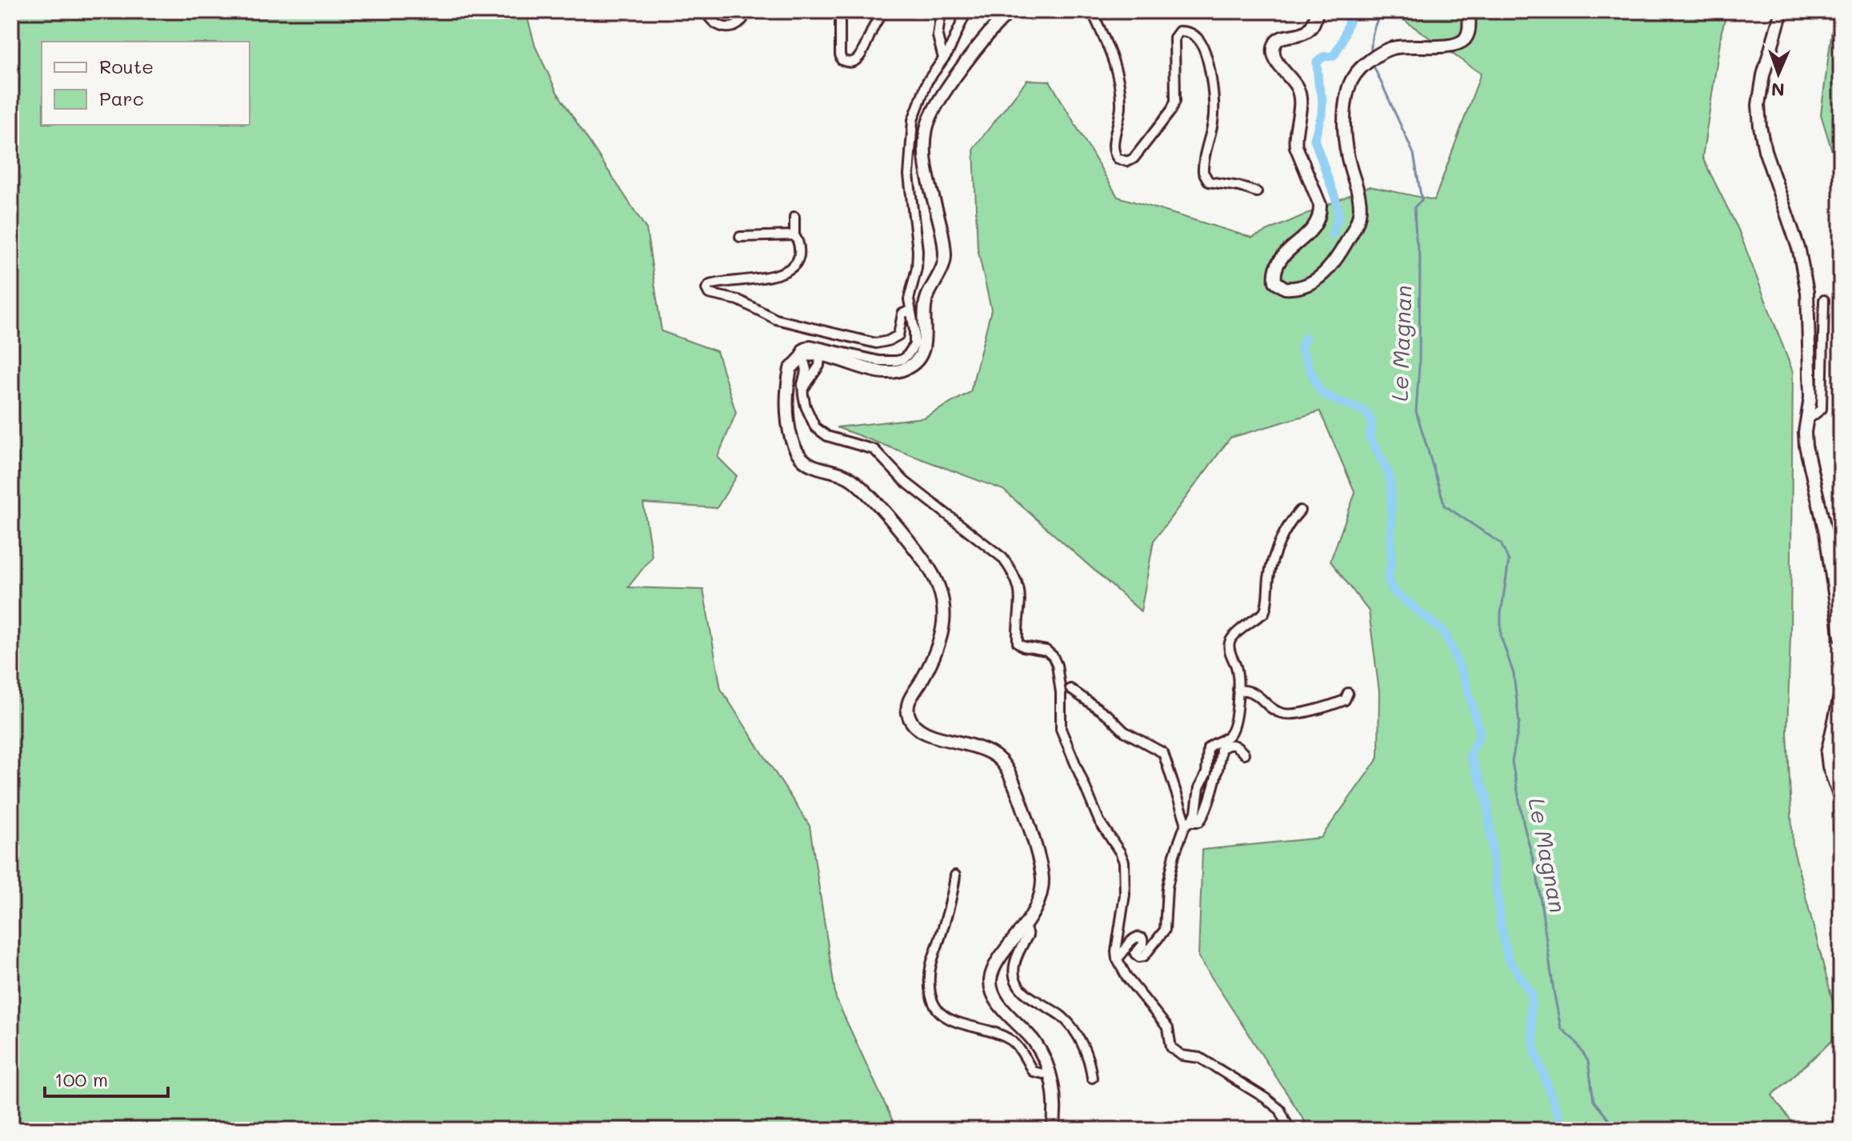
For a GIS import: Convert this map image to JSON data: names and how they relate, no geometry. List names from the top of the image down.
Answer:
{
  "water": ["Le Magnan"],
  "legend": ["Route", "Parc"],
  "scale_bar": "100 m",
  "north": "bottom"
}
